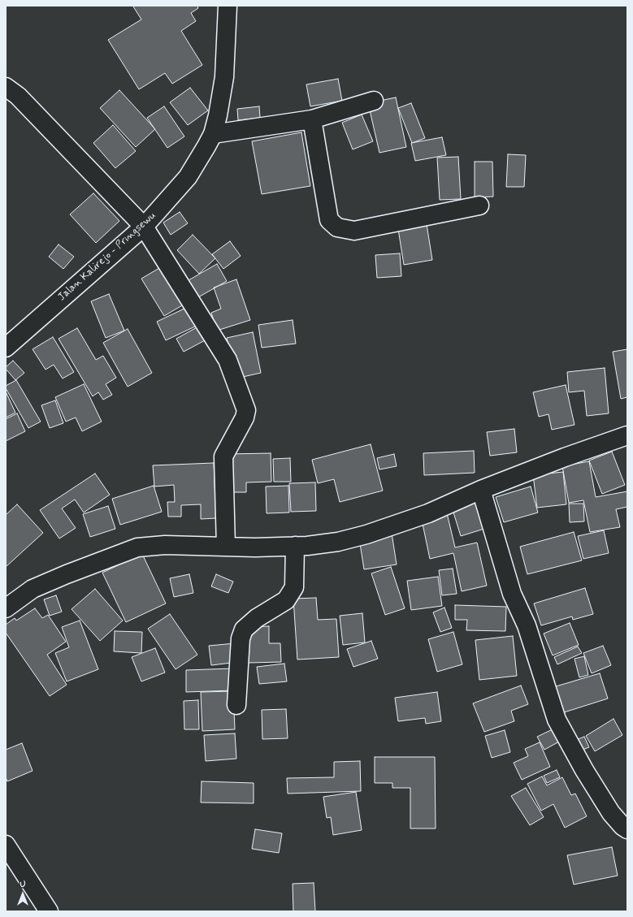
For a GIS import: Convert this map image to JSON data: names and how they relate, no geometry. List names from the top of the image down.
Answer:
{
  "streets": {
    "street": ["Jalan Kalirejo - Pringsewu"]
  },
  "north": "top"
}
